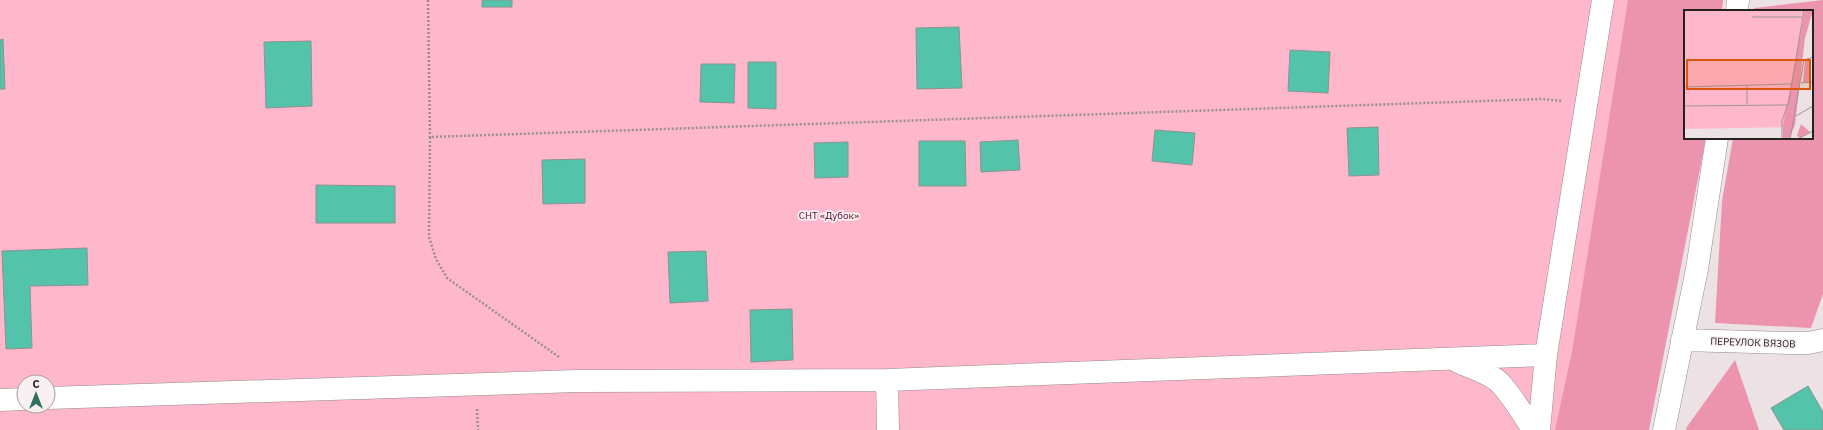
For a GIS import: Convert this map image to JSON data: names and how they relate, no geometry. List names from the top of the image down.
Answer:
{
  "streets": {
    "street": ["ПЕРЕУЛОК ВЯЗОВ"]
  },
  "parks": ["СНТ «Дубок»"],
  "north": "top"
}
